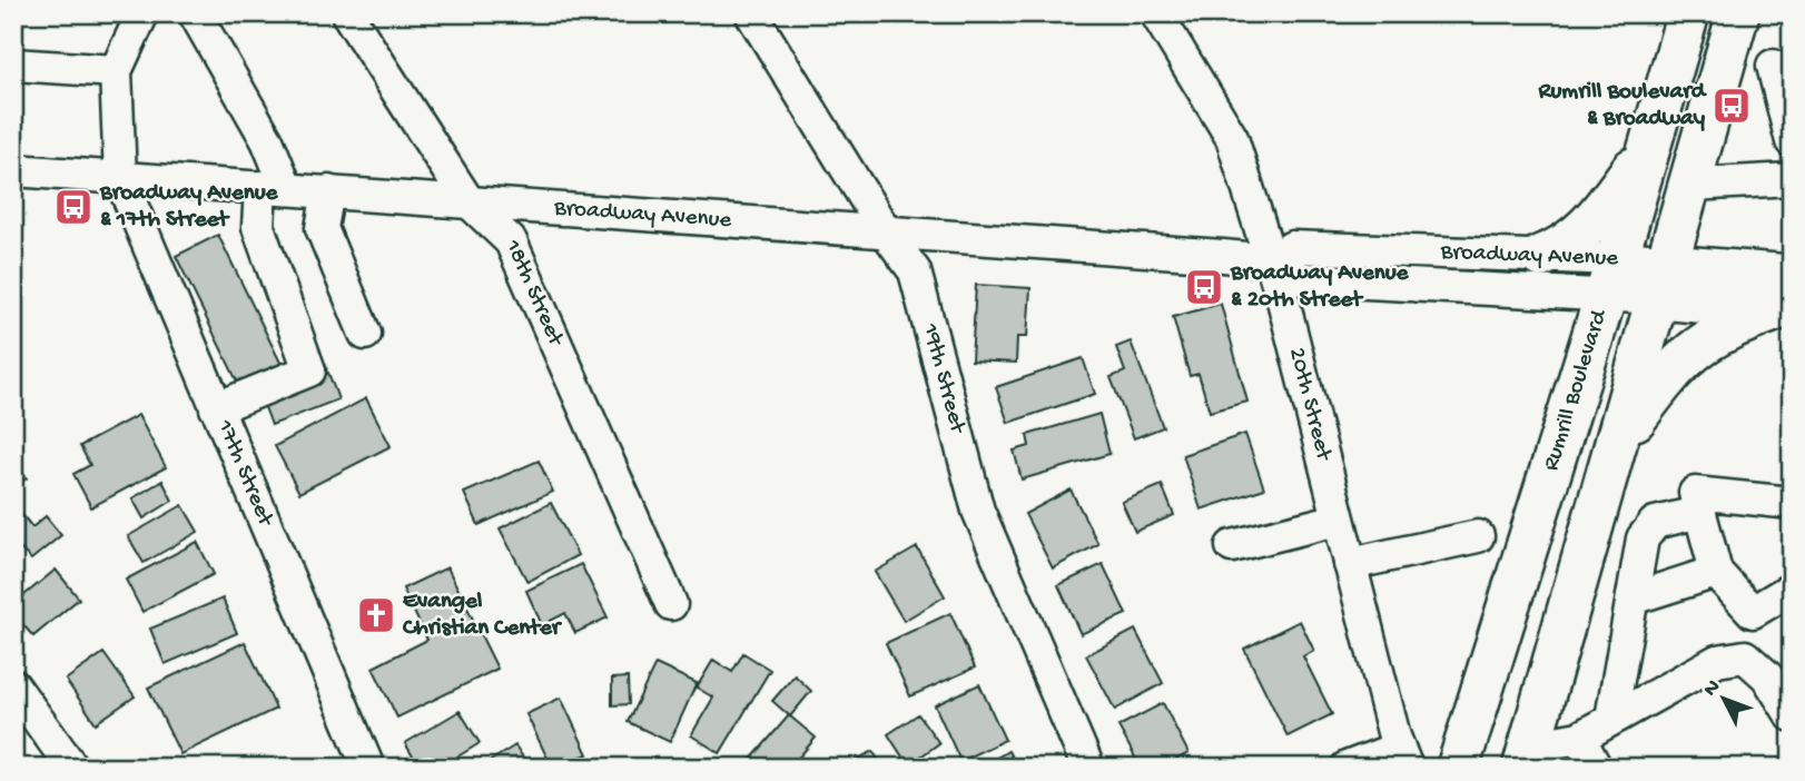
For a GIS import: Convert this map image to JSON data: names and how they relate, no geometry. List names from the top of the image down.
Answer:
{
  "streets": {
    "main road": ["Broadway Avenue", "Rumrill Boulevard"],
    "street": [
      "18th Street",
      "19th Street",
      "20th Street",
      "17th Street"
    ]
  },
  "crossings": [
    ["Broadway Avenue", "18th Street"],
    ["Broadway Avenue", "19th Street"],
    ["Broadway Avenue", "Rumrill Boulevard"],
    ["Broadway Avenue", "20th Street"],
    ["Broadway Avenue", "17th Street"]
  ],
  "places": {
    "bus stop": ["Rumrill Boulevard & Broadway", "Broadway Avenue & 17th Street", "Broadway Avenue & 20th Street"],
    "church": ["Evangel Christian Center"]
  },
  "north": "top left"
}
